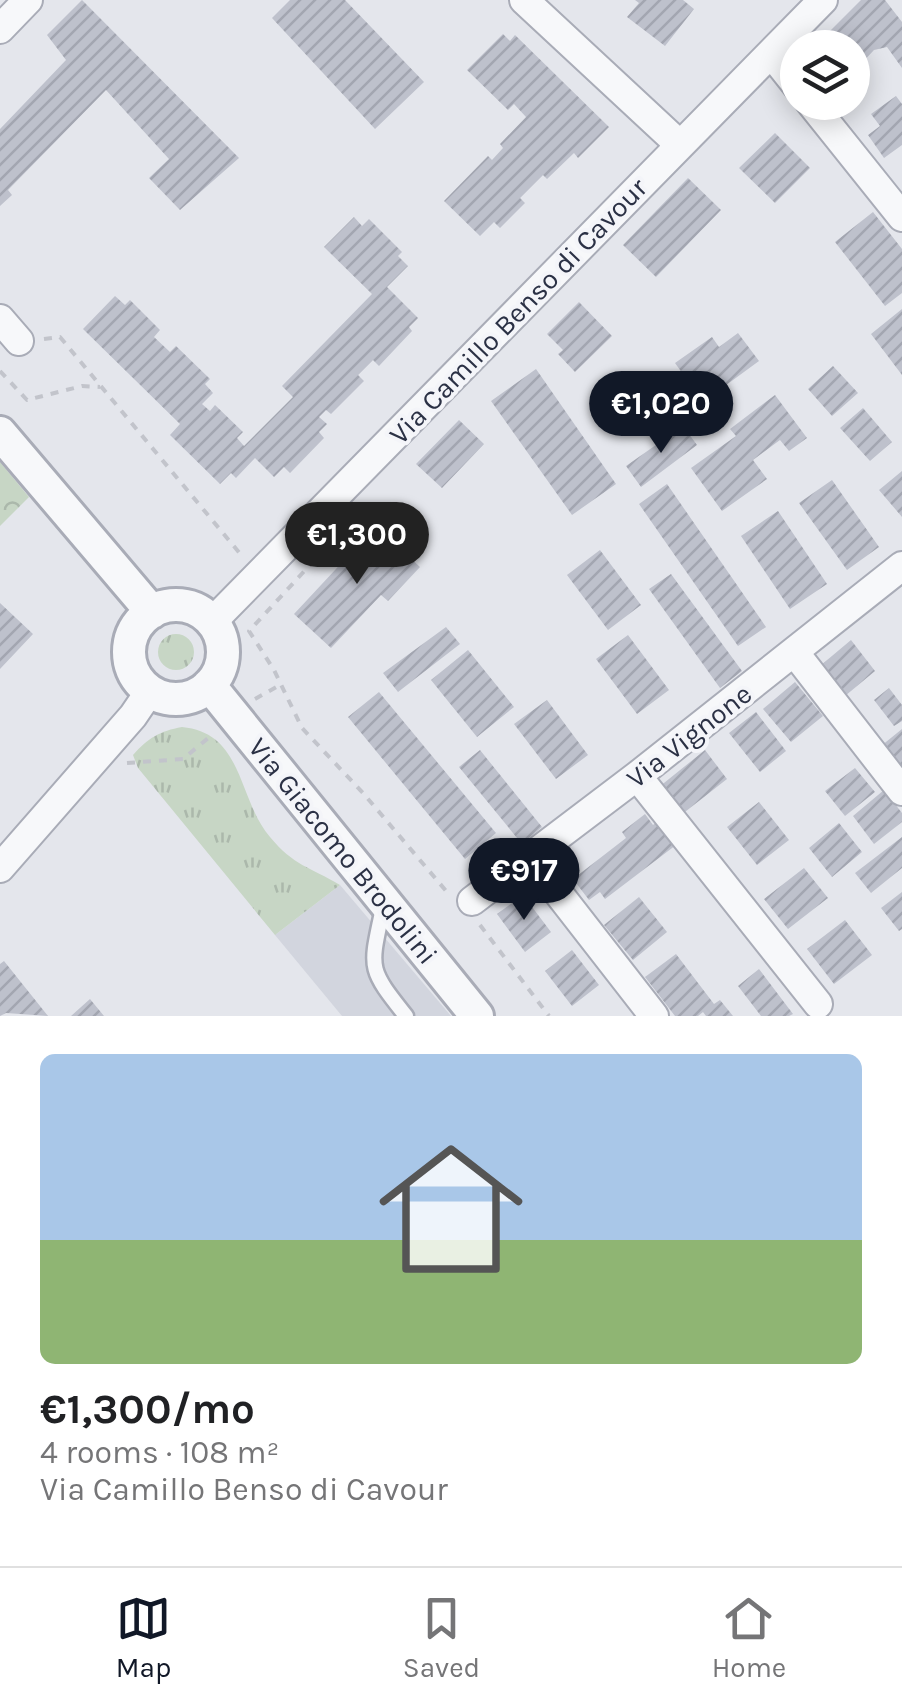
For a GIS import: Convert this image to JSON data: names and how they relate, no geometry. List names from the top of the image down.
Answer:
{
  "streets": {
    "street": ["Via Camillo Benso di Cavour", "Via Vignone", "Via Giacomo Brodolini"]
  },
  "crossings": [
    ["Via Camillo Benso di Cavour", "Via Giacomo Brodolini"]
  ],
  "page": {
    "price": ["€1,020", "€1,300", "€917"],
    "list": [
      {
        "name": "€1,300/mo",
        "note": "4 rooms · 108 m² · Via Camillo Benso di Cavour"
      }
    ],
    "tabs": ["Map", "Saved", "Home"]
  }
}
